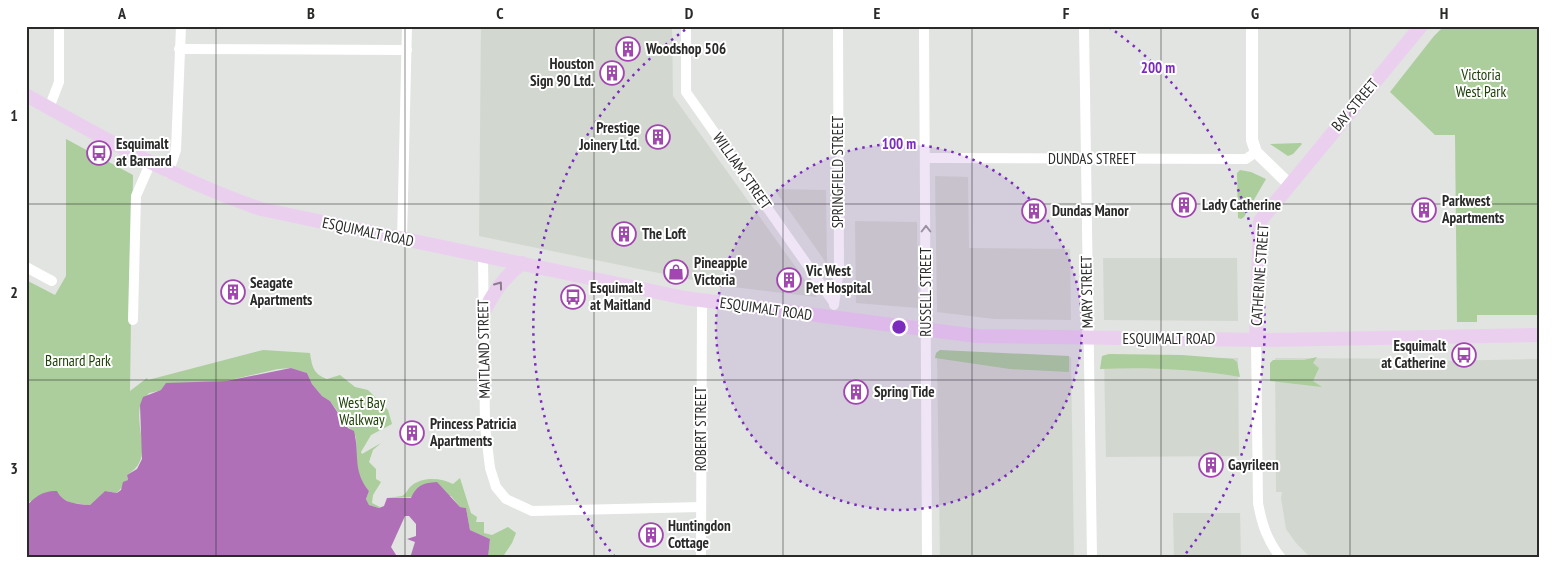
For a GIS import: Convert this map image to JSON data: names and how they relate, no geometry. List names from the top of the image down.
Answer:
{
  "streets": {
    "main road": ["BAY STREET", "ESQUIMALT ROAD", "CATHERINE STREET"],
    "street": [
      "DUNDAS STREET",
      "WILLIAM STREET",
      "SPRINGFIELD STREET",
      "RUSSELL STREET",
      "MARY STREET",
      "MAITLAND STREET",
      "ROBERT STREET"
    ]
  },
  "crossings": [
    ["BAY STREET", "CATHERINE STREET"],
    ["DUNDAS STREET", "RUSSELL STREET"],
    ["DUNDAS STREET", "MARY STREET"],
    ["WILLIAM STREET", "SPRINGFIELD STREET"],
    ["SPRINGFIELD STREET", "ESQUIMALT ROAD"],
    ["ESQUIMALT ROAD", "CATHERINE STREET"],
    ["ESQUIMALT ROAD", "RUSSELL STREET"],
    ["ESQUIMALT ROAD", "MARY STREET"],
    ["ESQUIMALT ROAD", "MAITLAND STREET"],
    ["ESQUIMALT ROAD", "ROBERT STREET"],
    ["MAITLAND STREET", "ROBERT STREET"]
  ],
  "parks": ["Victoria West Park", "Barnard Park", "West Bay Walkway"],
  "places": {
    "building": [
      "Woodshop 506",
      "Houston Sign 90 Ltd.",
      "Prestige Joinery Ltd.",
      "Lady Catherine",
      "Parkwest Apartments",
      "Dundas Manor",
      "The Loft",
      "Vic West Pet Hospital",
      "Seagate Apartments",
      "Spring Tide",
      "Princess Patricia Apartments",
      "Gayrileen",
      "Huntingdon Cottage"
    ],
    "bus stop": ["Esquimalt at Barnard", "Esquimalt at Maitland", "Esquimalt at Catherine"],
    "shop": ["Pineapple Victoria"]
  },
  "grid": {
    "columns": [
      "A",
      "B",
      "C",
      "D",
      "E",
      "F",
      "G",
      "H"
    ],
    "rows": ["1", "2", "3"]
  },
  "rings": ["200 m", "100 m"]
}
